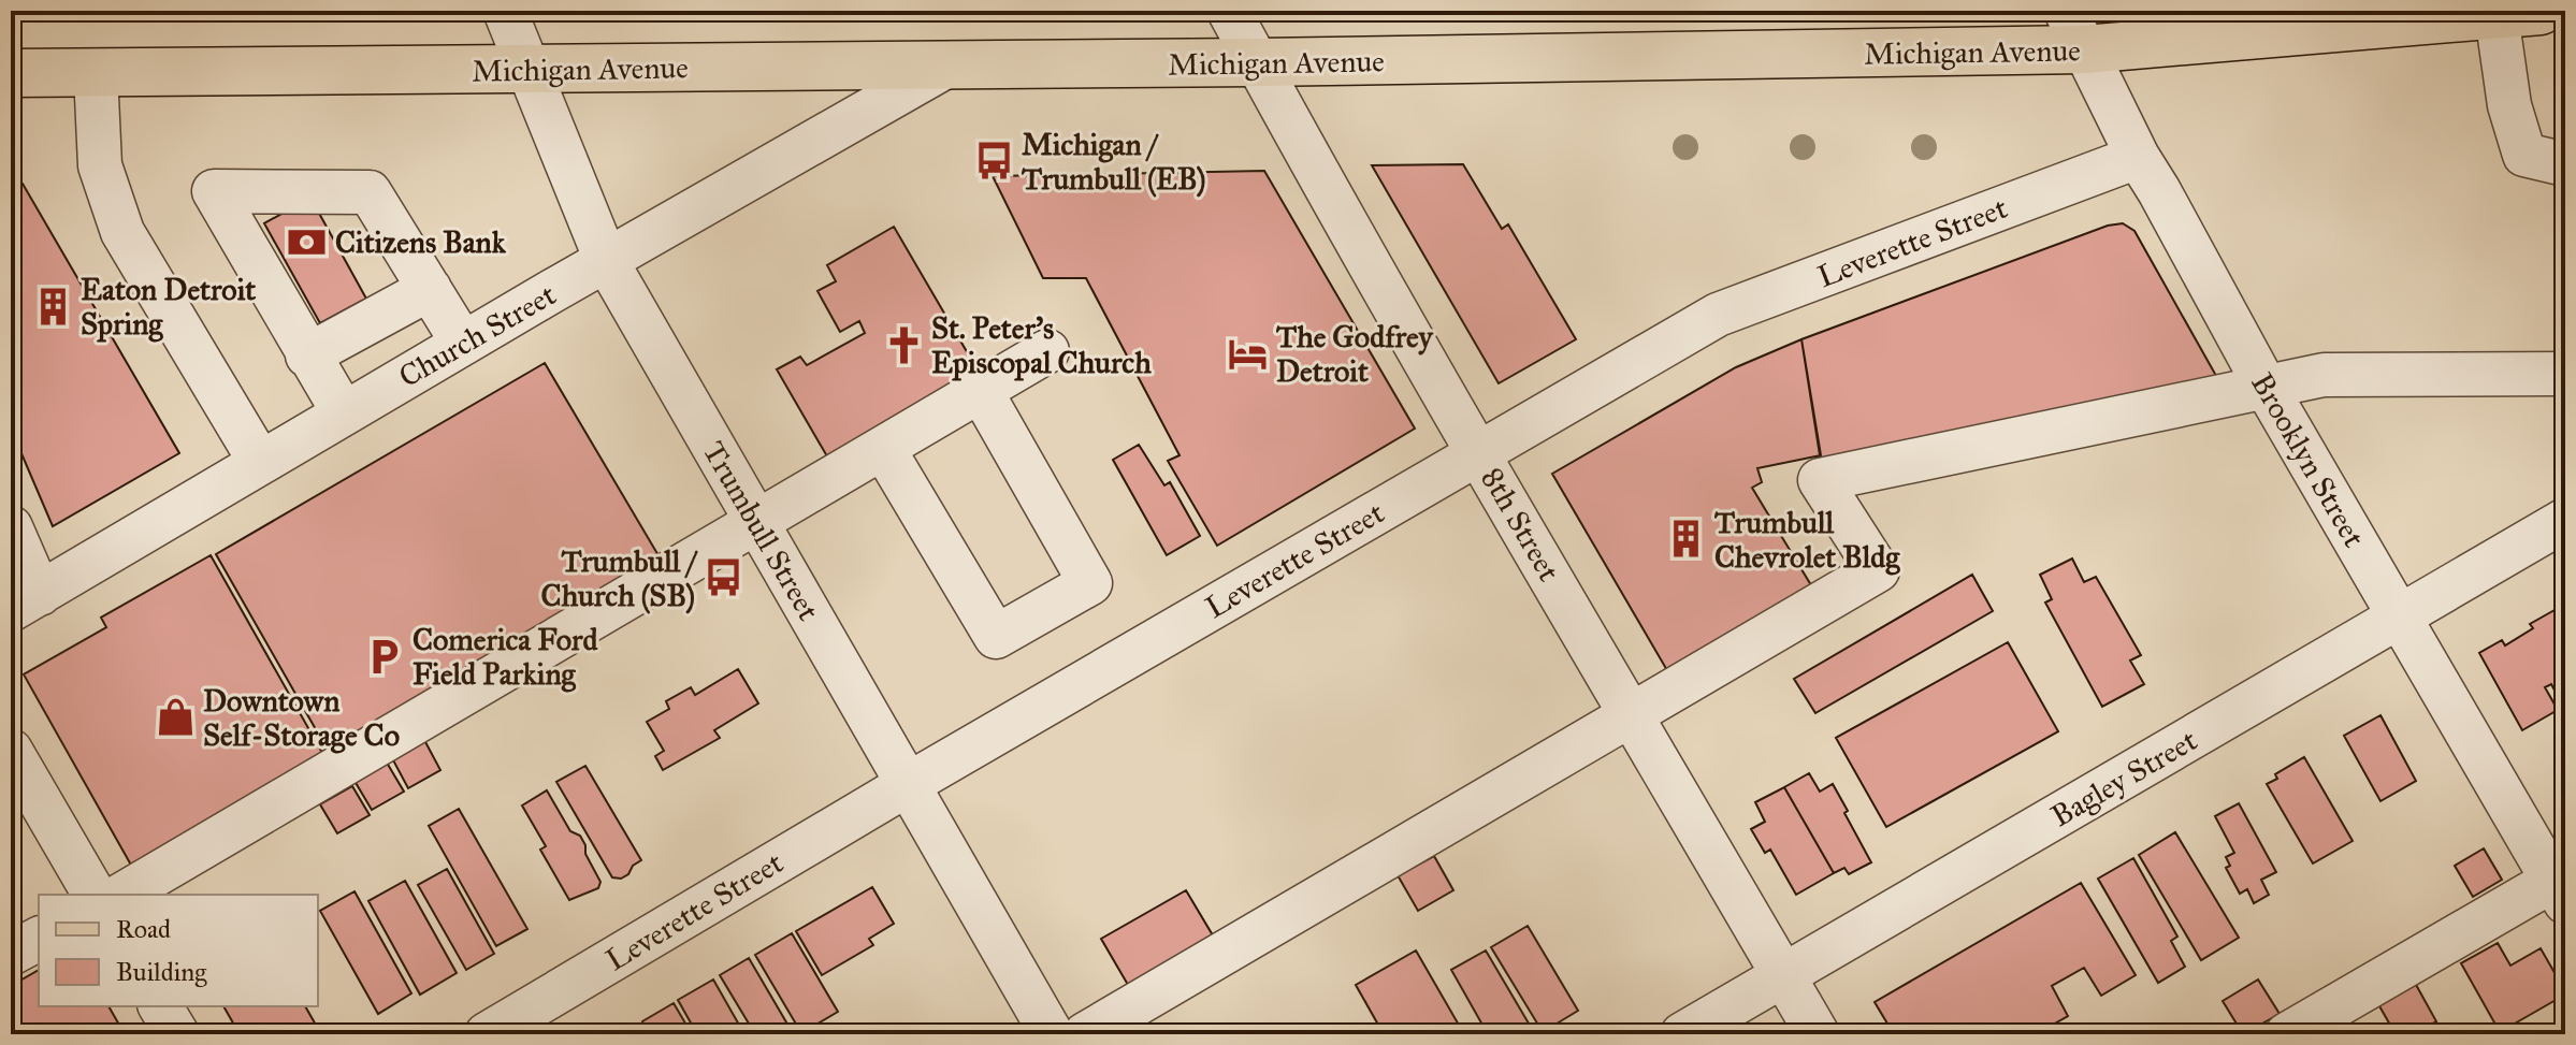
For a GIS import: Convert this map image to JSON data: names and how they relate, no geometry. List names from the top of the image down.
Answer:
{
  "streets": {
    "main road": ["Michigan Avenue"],
    "street": [
      "Leverette Street",
      "Church Street",
      "Brooklyn Street",
      "8th Street",
      "Trumbull Street",
      "Bagley Street"
    ]
  },
  "crossings": [
    ["Michigan Avenue", "Church Street"],
    ["Michigan Avenue", "Brooklyn Street"],
    ["Michigan Avenue", "8th Street"],
    ["Michigan Avenue", "Trumbull Street"],
    ["Leverette Street", "Brooklyn Street"],
    ["Leverette Street", "8th Street"],
    ["Leverette Street", "Trumbull Street"],
    ["Church Street", "Trumbull Street"],
    ["Brooklyn Street", "Bagley Street"],
    ["8th Street", "Bagley Street"]
  ],
  "places": {
    "bus stop": ["Michigan / Trumbull (EB)", "Trumbull / Church (SB)"],
    "bank": ["Citizens Bank"],
    "building": ["Eaton Detroit Spring", "Trumbull Chevrolet Bldg"],
    "church": ["St. Peter's Episcopal Church"],
    "hotel": ["The Godfrey Detroit"],
    "parking": ["Comerica Ford Field Parking"],
    "shop": ["Downtown Self-Storage Co"]
  },
  "legend": ["Road", "Building"]
}
